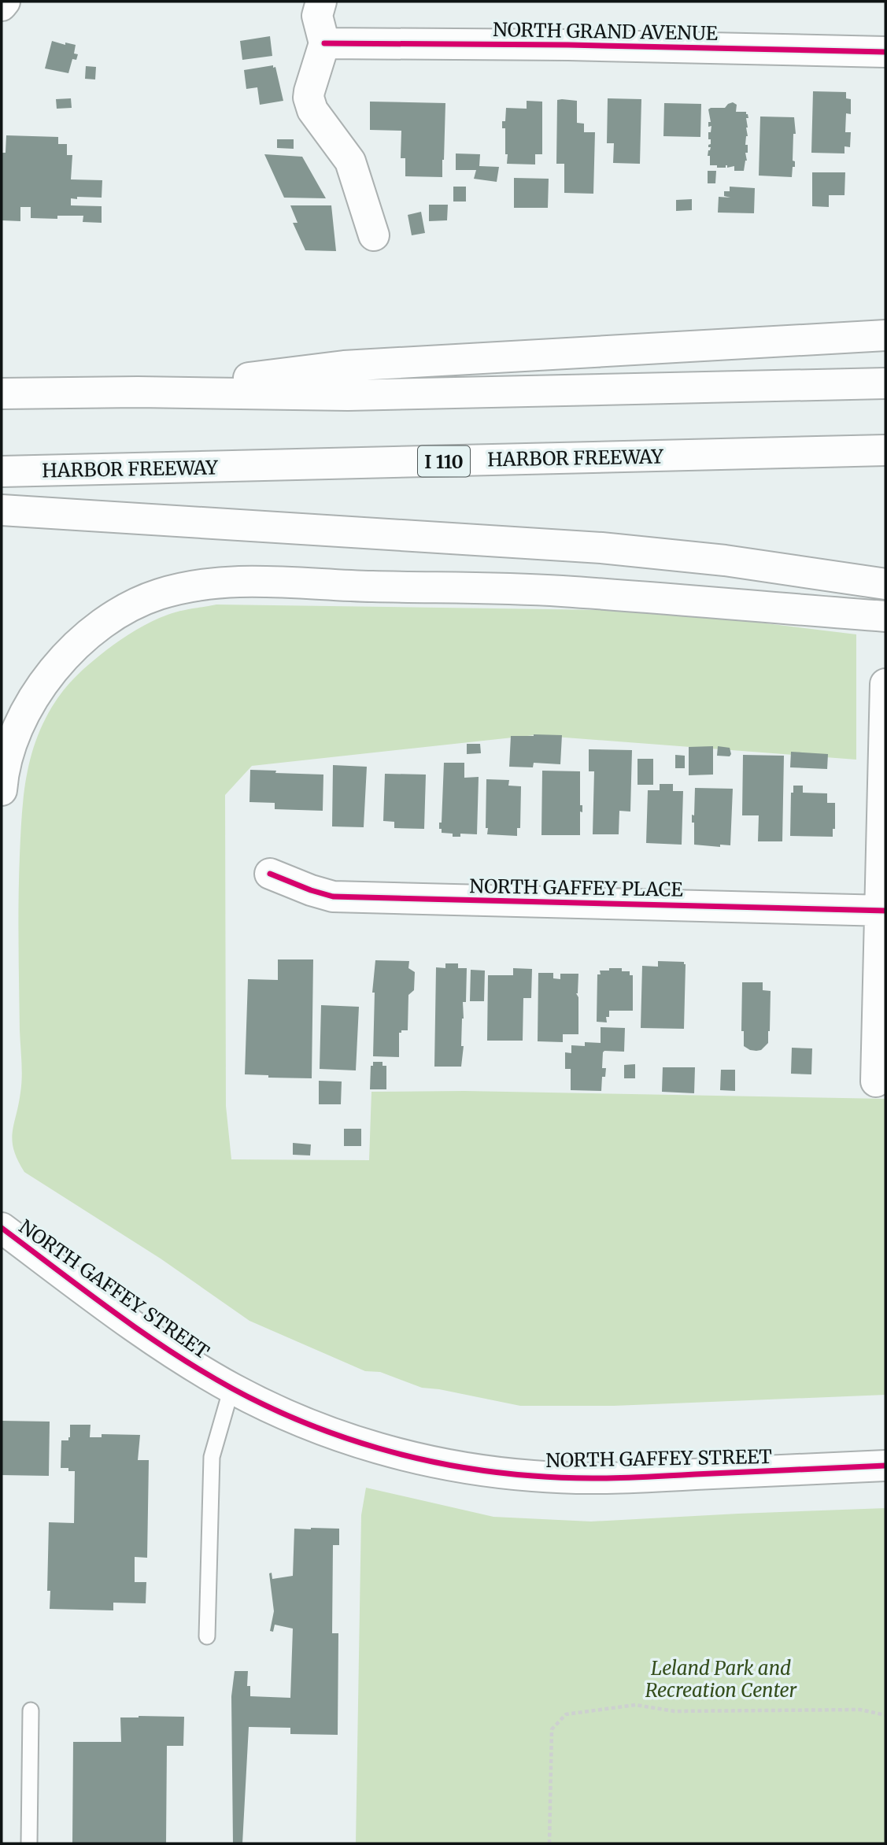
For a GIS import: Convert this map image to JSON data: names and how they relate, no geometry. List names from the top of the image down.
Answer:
{
  "streets": {
    "main road": [
      "NORTH GRAND AVENUE",
      "HARBOR FREEWAY",
      "I 110",
      "NORTH GAFFEY PLACE",
      "NORTH GAFFEY STREET"
    ]
  },
  "parks": ["Leland Park and Recreation Center"]
}
